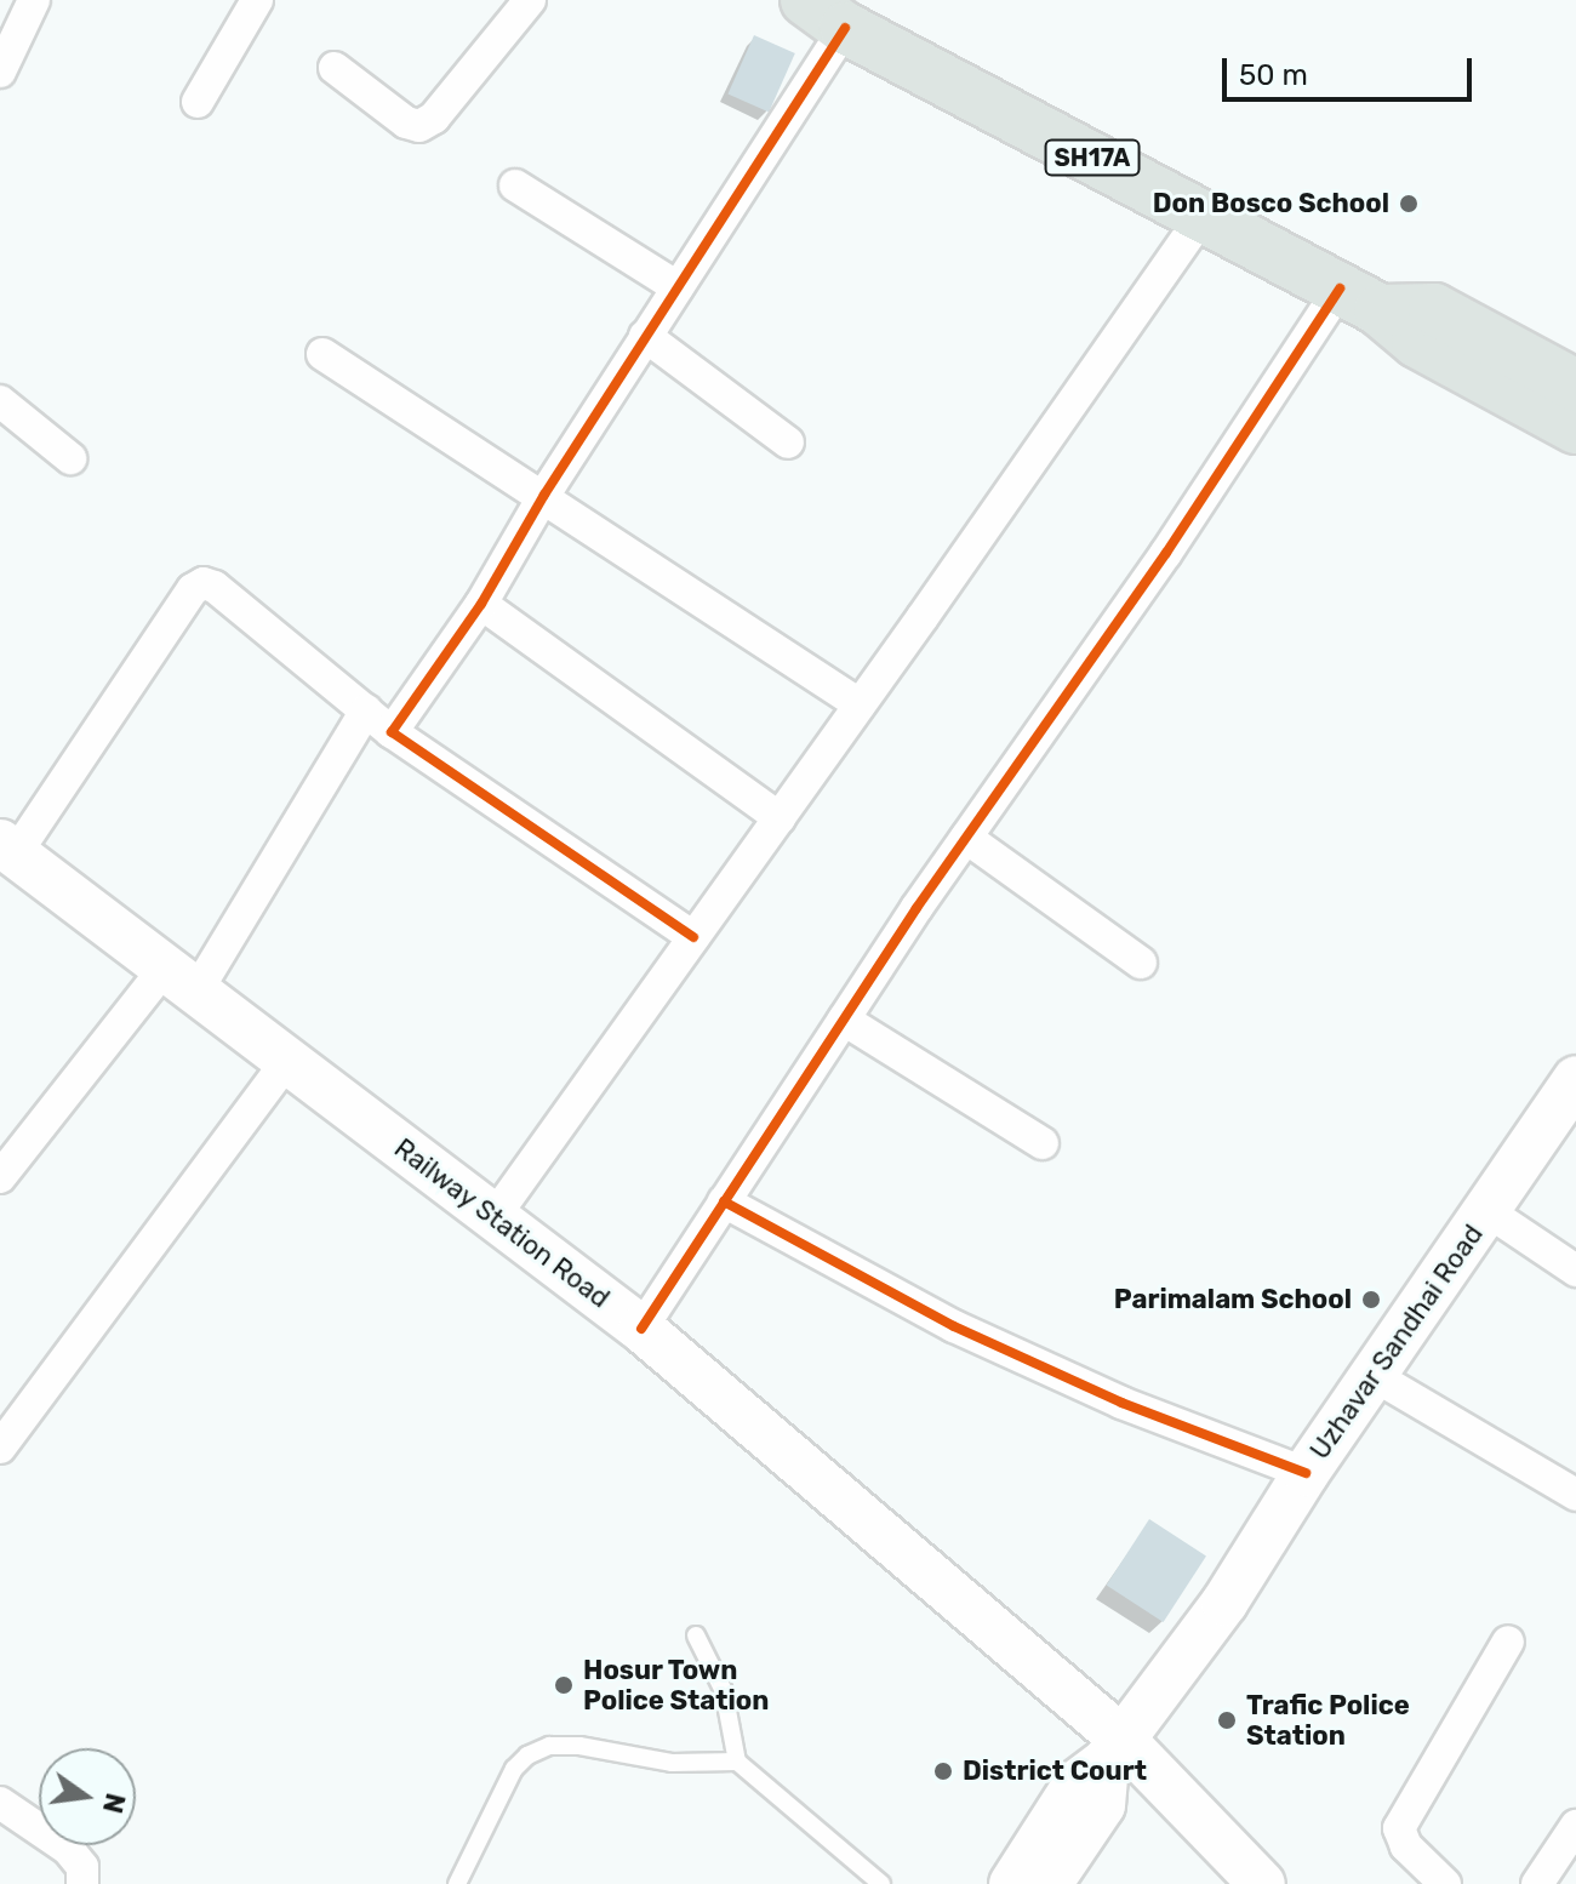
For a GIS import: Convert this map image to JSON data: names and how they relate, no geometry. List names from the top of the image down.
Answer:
{
  "streets": {
    "main road": ["SH17A", "Railway Station Road", "Uzhavar Sandhai Road"]
  },
  "crossings": [
    ["Railway Station Road", "Uzhavar Sandhai Road"]
  ],
  "places": [
    "Don Bosco School",
    "Parimalam School",
    "Hosur Town Police Station",
    "Trafic Police Station",
    "District Court"
  ],
  "scale_bar": "50 m",
  "north": "right"
}
